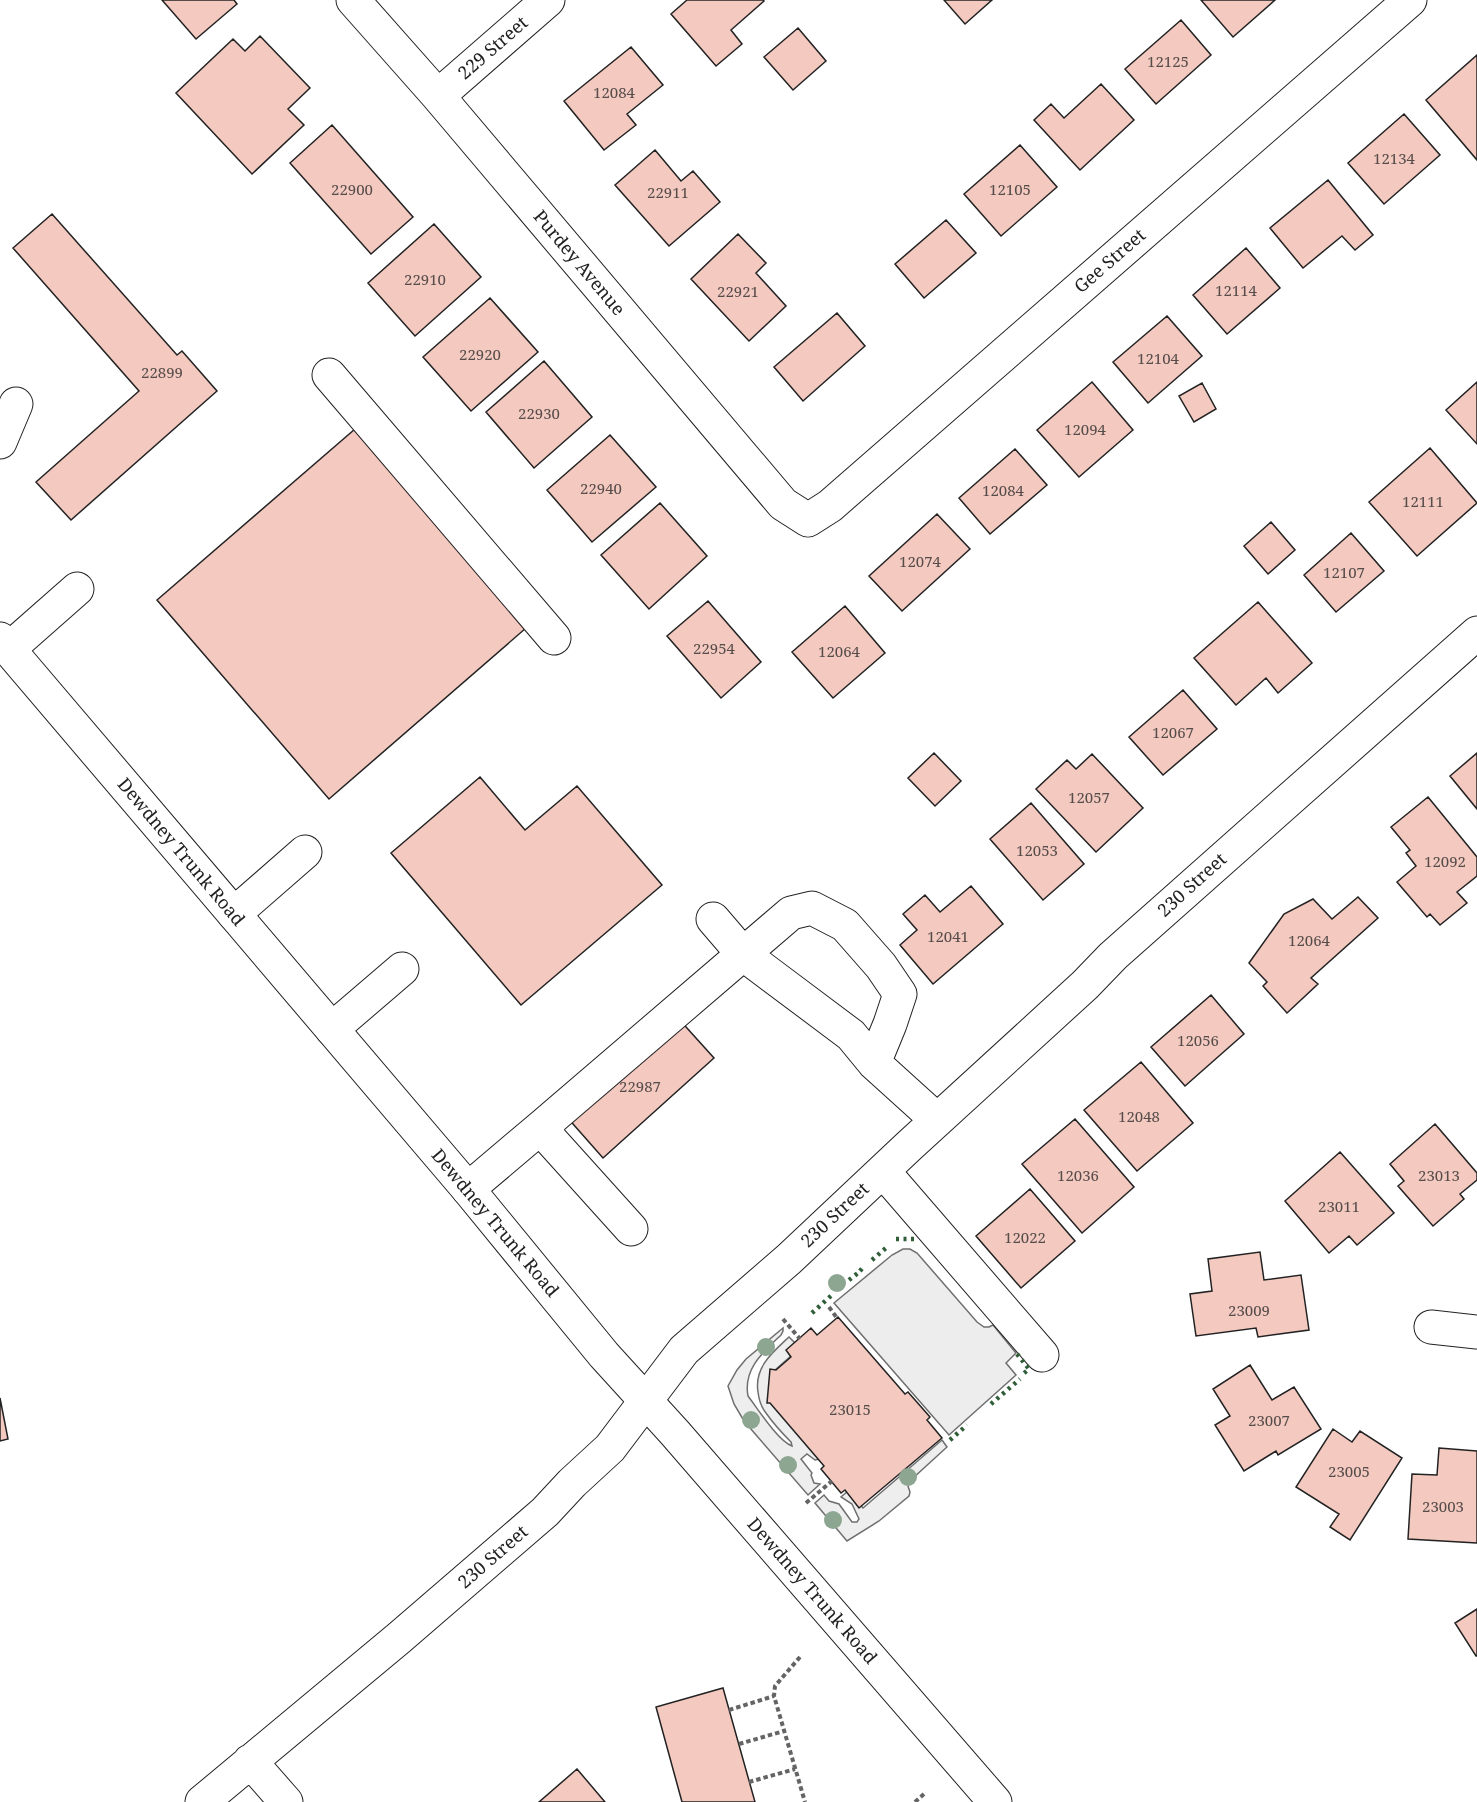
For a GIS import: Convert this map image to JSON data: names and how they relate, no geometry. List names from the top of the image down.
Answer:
{
  "streets": {
    "street": [
      "229 Street",
      "Gee Street",
      "Purdey Avenue",
      "Dewdney Trunk Road",
      "230 Street"
    ]
  },
  "crossings": [
    ["229 Street", "Purdey Avenue"],
    ["Gee Street", "Purdey Avenue"],
    ["Dewdney Trunk Road", "230 Street"]
  ],
  "house_numbers": [
    "12125",
    "12084",
    "12134",
    "22900",
    "12105",
    "22911",
    "22910",
    "12114",
    "22921",
    "22920",
    "12104",
    "22899",
    "22930",
    "12094",
    "22940",
    "12084",
    "12111",
    "12074",
    "12107",
    "22954",
    "12064",
    "12067",
    "12057",
    "12053",
    "12092",
    "12041",
    "12064",
    "12056",
    "22987",
    "12048",
    "12036",
    "23013",
    "23011",
    "12022",
    "23009",
    "23015",
    "23007",
    "23005",
    "23003"
  ]
}
